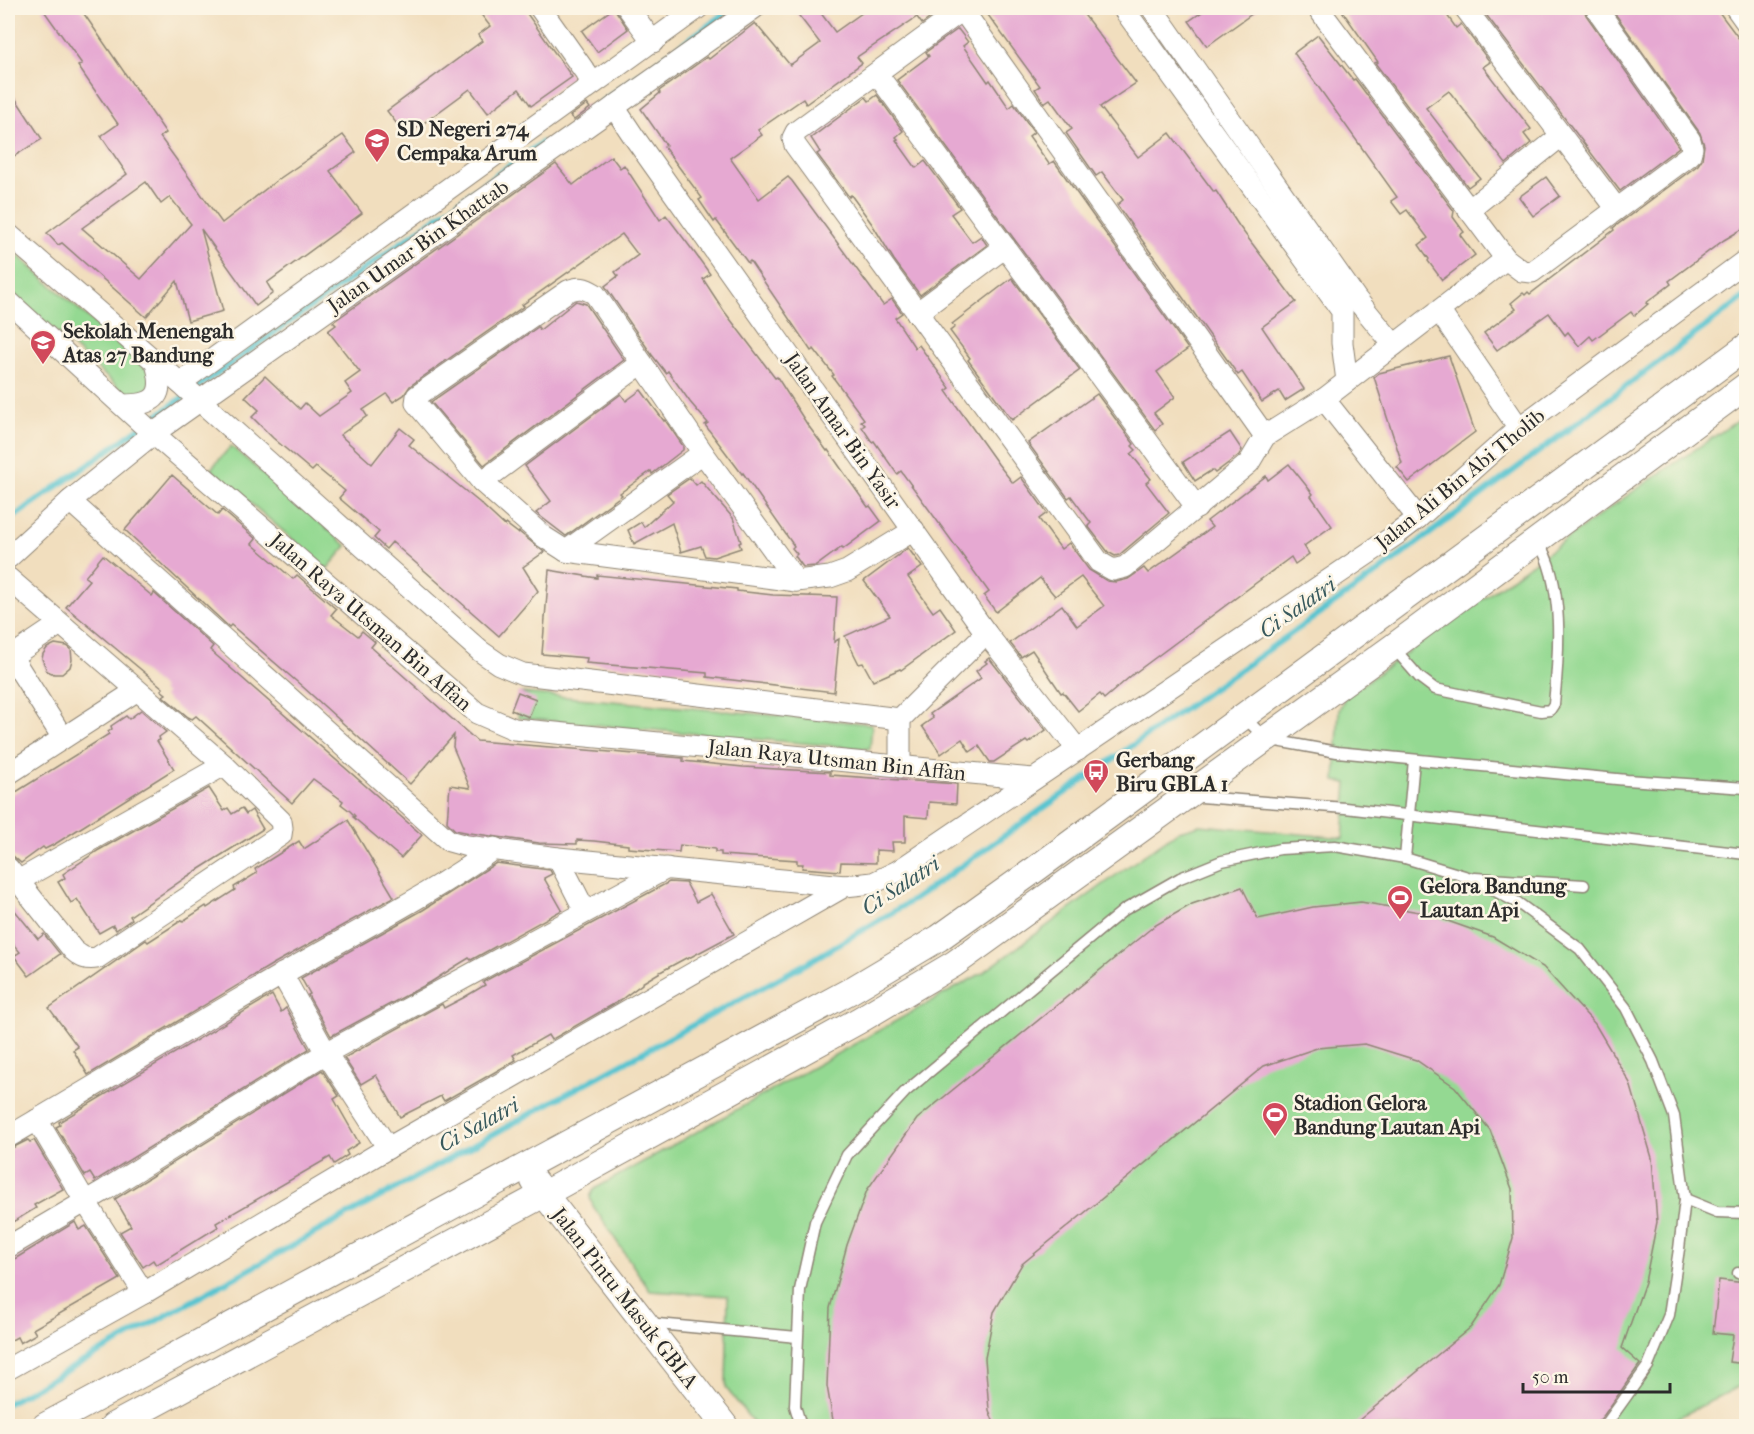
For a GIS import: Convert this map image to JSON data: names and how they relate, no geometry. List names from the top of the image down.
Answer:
{
  "streets": {
    "street": [
      "Jalan Umar Bin Khattab",
      "Jalan Amar Bin Yasir",
      "Jalan Ali Bin Abi Tholib",
      "Jalan Raya Utsman Bin Affan",
      "Jalan Pintu Masuk GBLA"
    ]
  },
  "crossings": [
    ["Jalan Umar Bin Khattab", "Jalan Amar Bin Yasir"],
    ["Jalan Amar Bin Yasir", "Jalan Ali Bin Abi Tholib"],
    ["Jalan Ali Bin Abi Tholib", "Jalan Raya Utsman Bin Affan"]
  ],
  "water": ["Ci Salatri"],
  "places": {
    "school or university": ["SD Negeri 274 Cempaka Arum", "Sekolah Menengah Atas 27 Bandung"],
    "bus stop": ["Gerbang Biru GBLA 1"],
    "sports": ["Gelora Bandung Lautan Api", "Stadion Gelora Bandung Lautan Api"]
  },
  "scale_bar": "50 m"
}
